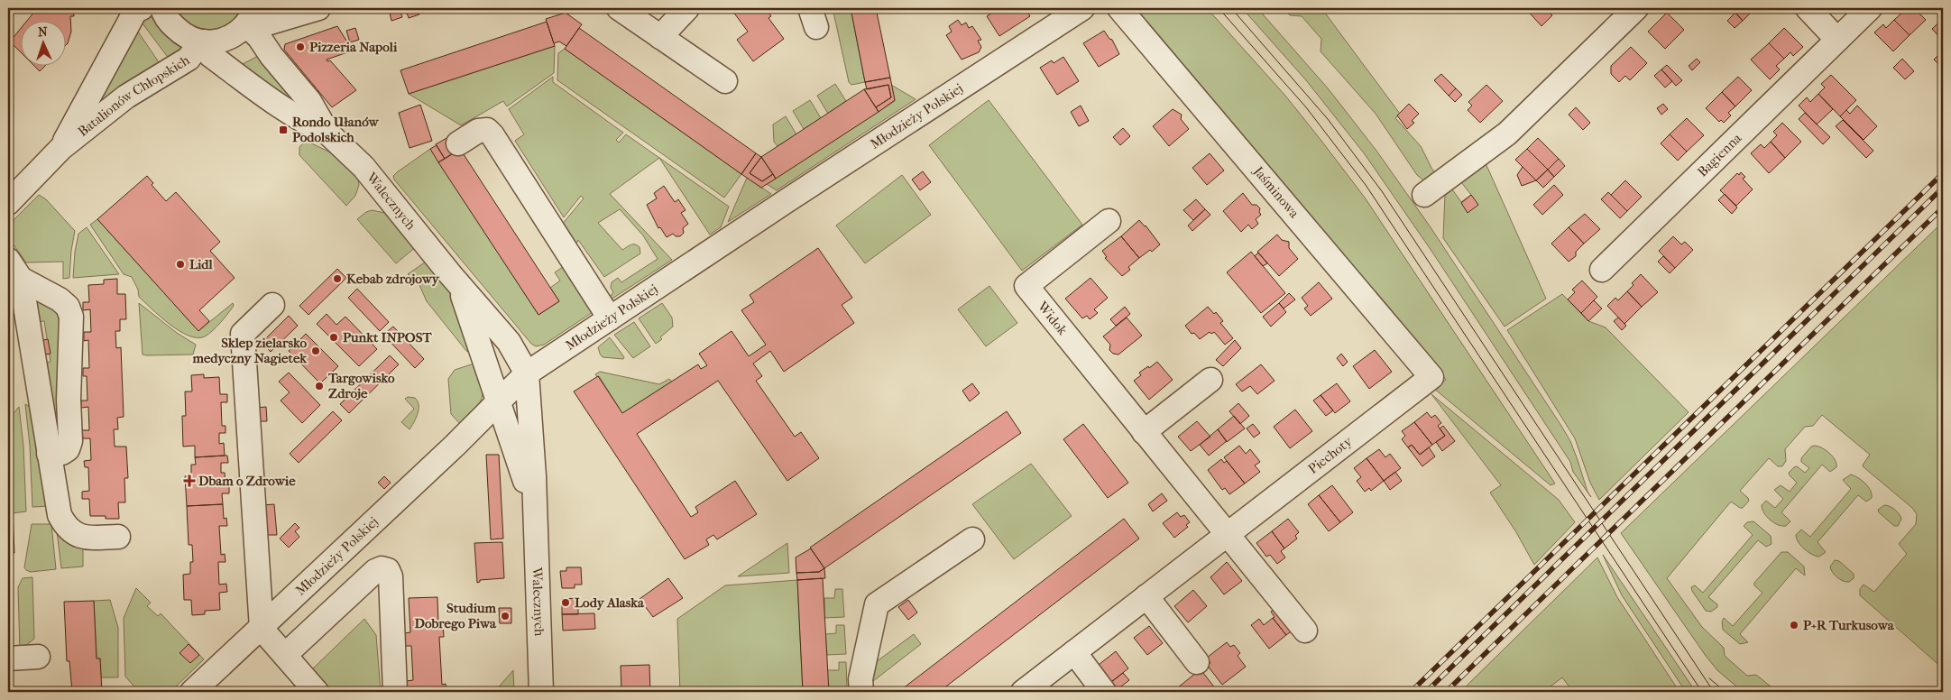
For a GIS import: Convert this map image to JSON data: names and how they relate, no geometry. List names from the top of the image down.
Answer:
{
  "streets": {
    "street": [
      "Batalionów Chłopskich",
      "Młodzieży Polskiej",
      "Bagienna",
      "Jaśminowa",
      "Walecznych",
      "Widok",
      "Piechoty"
    ]
  },
  "crossings": [
    ["Batalionów Chłopskich", "Walecznych"],
    ["Młodzieży Polskiej", "Walecznych"],
    ["Jaśminowa", "Piechoty"],
    ["Widok", "Piechoty"]
  ],
  "places": {
    "other": [
      "Pizzeria Napoli",
      "Lidl",
      "Kebab zdrojowy",
      "Punkt INPOST",
      "Sklep zielarsko medyczny Nagietek",
      "Targowisko Zdroje",
      "Lody Alaska",
      "Studium Dobrego Piwa",
      "P+R Turkusowa"
    ],
    "transit": ["Rondo Ułanów Podolskich"],
    "health": ["Dbam o Zdrowie"]
  },
  "north": "top"
}
